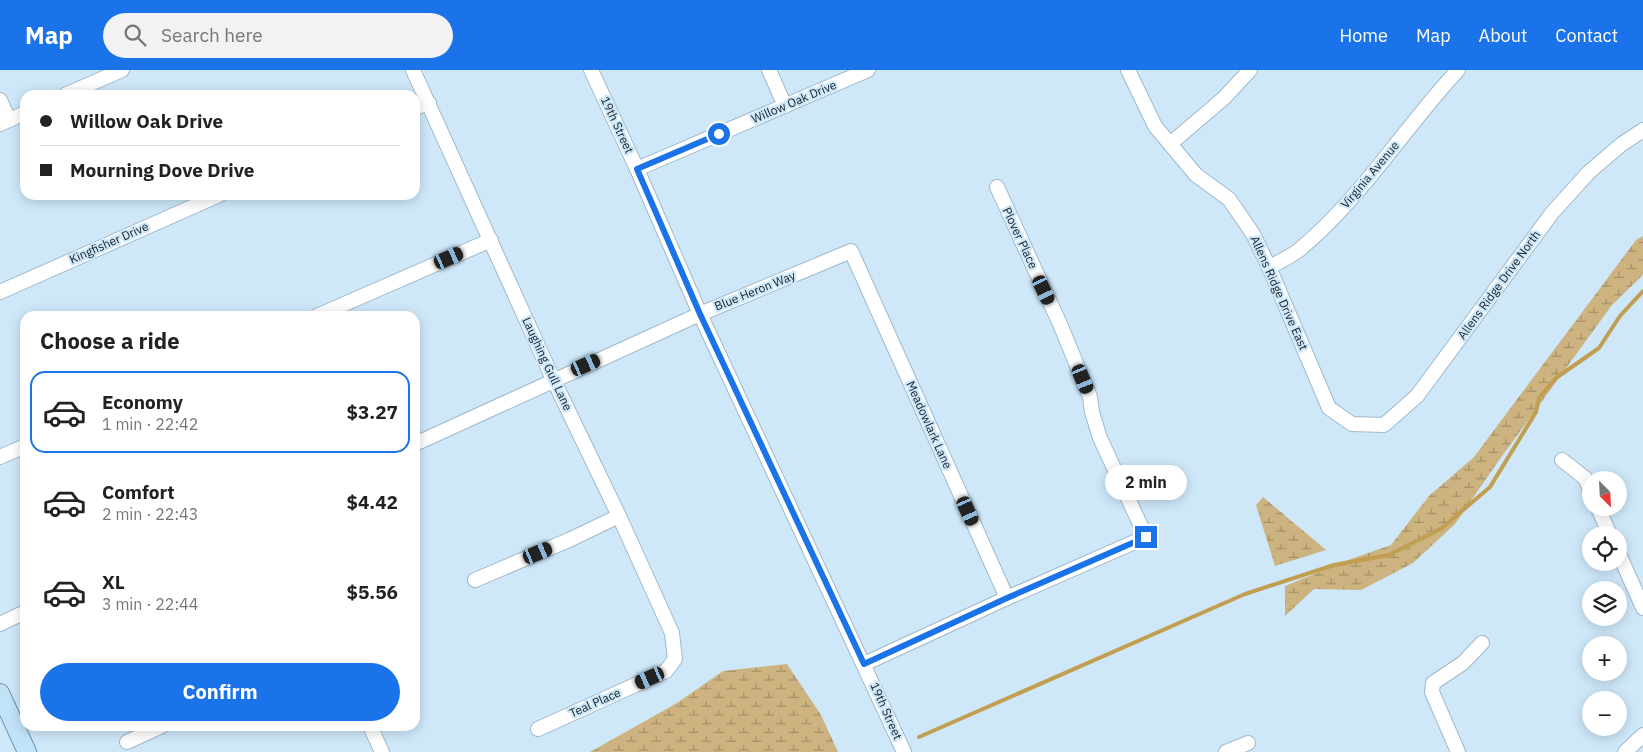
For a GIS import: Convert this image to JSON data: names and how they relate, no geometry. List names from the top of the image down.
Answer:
{
  "streets": {
    "street": [
      "Willow Oak Drive",
      "19th Street",
      "Virginia Avenue",
      "Plover Place",
      "Kingfisher Drive",
      "Allens Ridge Drive North",
      "Blue Heron Way",
      "Allens Ridge Drive East",
      "Laughing Gull Lane",
      "Meadowlark Lane",
      "Teal Place"
    ]
  },
  "crossings": [
    ["Willow Oak Drive", "19th Street"],
    ["19th Street", "Blue Heron Way"],
    ["Virginia Avenue", "Allens Ridge Drive East"],
    ["Plover Place", "Meadowlark Lane"],
    ["Allens Ridge Drive North", "Allens Ridge Drive East"],
    ["Blue Heron Way", "Laughing Gull Lane"],
    ["Blue Heron Way", "Meadowlark Lane"],
    ["Laughing Gull Lane", "Teal Place"]
  ],
  "north": "bottom right",
  "page": {
    "header": "Map",
    "search": "Search here",
    "nav": [
      "Home",
      "Map",
      "About",
      "Contact"
    ],
    "banner": ["Willow Oak Drive", "Mourning Dove Drive"],
    "heading": "Choose a ride",
    "list": [
      {
        "name": "Economy",
        "note": "1 min · 22:42",
        "value": "$3.27"
      },
      {
        "name": "Comfort",
        "note": "2 min · 22:43",
        "value": "$4.42"
      },
      {
        "name": "XL",
        "note": "3 min · 22:44",
        "value": "$5.56"
      }
    ],
    "bubble": "2 min",
    "map_buttons": ["+", "−"],
    "buttons": "Confirm"
  }
}
